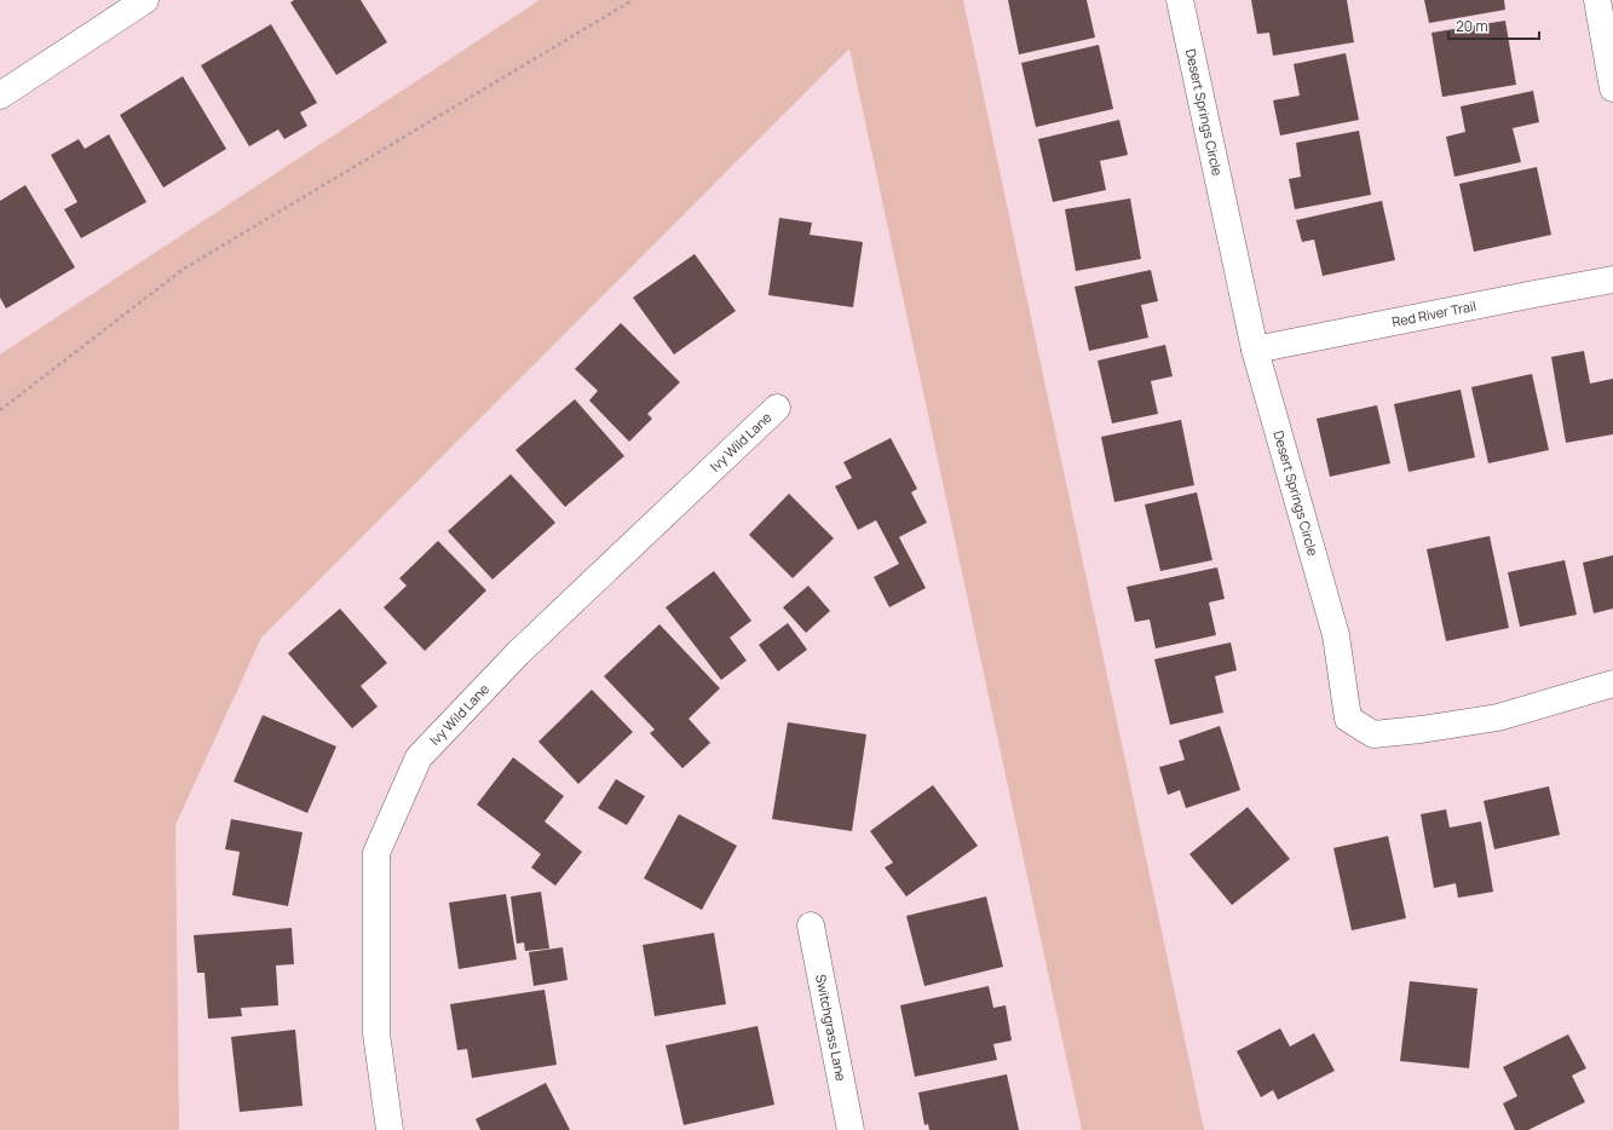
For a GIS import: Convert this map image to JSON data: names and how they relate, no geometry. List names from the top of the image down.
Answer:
{
  "streets": {
    "street": [
      "Desert Springs Circle",
      "Red River Trail",
      "Ivy Wild Lane",
      "Switchgrass Lane"
    ]
  },
  "crossings": [
    ["Desert Springs Circle", "Red River Trail"]
  ],
  "scale_bar": "20 m"
}
